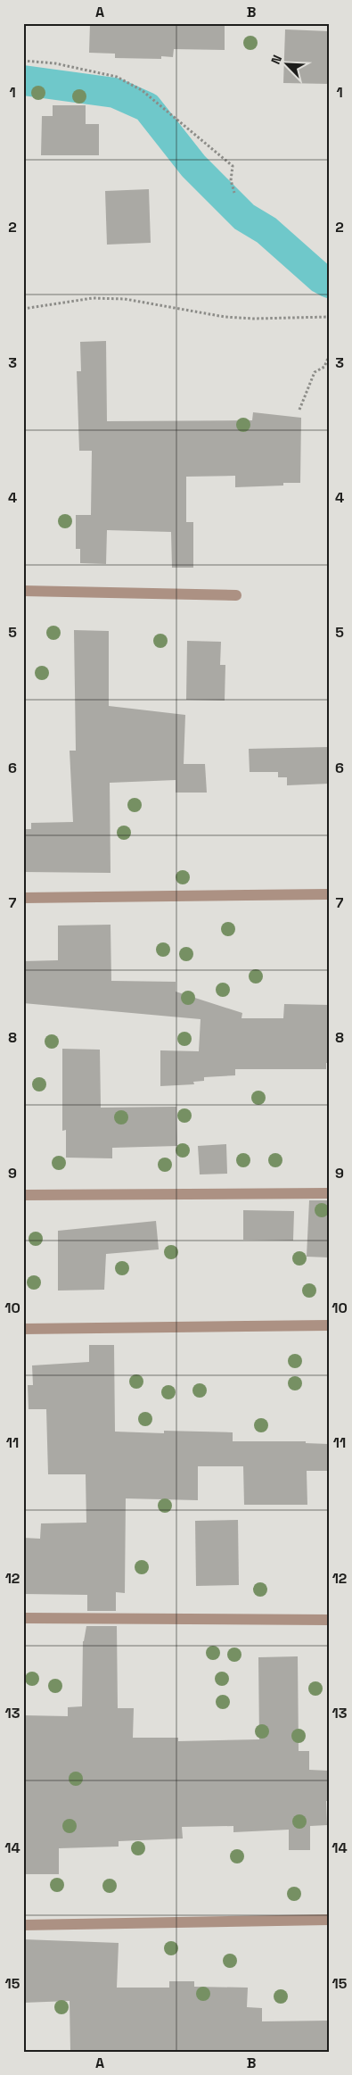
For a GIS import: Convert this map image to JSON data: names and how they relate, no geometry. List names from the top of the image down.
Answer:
{
  "north": "top left",
  "grid": {
    "columns": ["A", "B"],
    "rows": [
      "1",
      "2",
      "3",
      "4",
      "5",
      "6",
      "7",
      "8",
      "9",
      "10",
      "11",
      "12",
      "13",
      "14",
      "15"
    ]
  }
}
